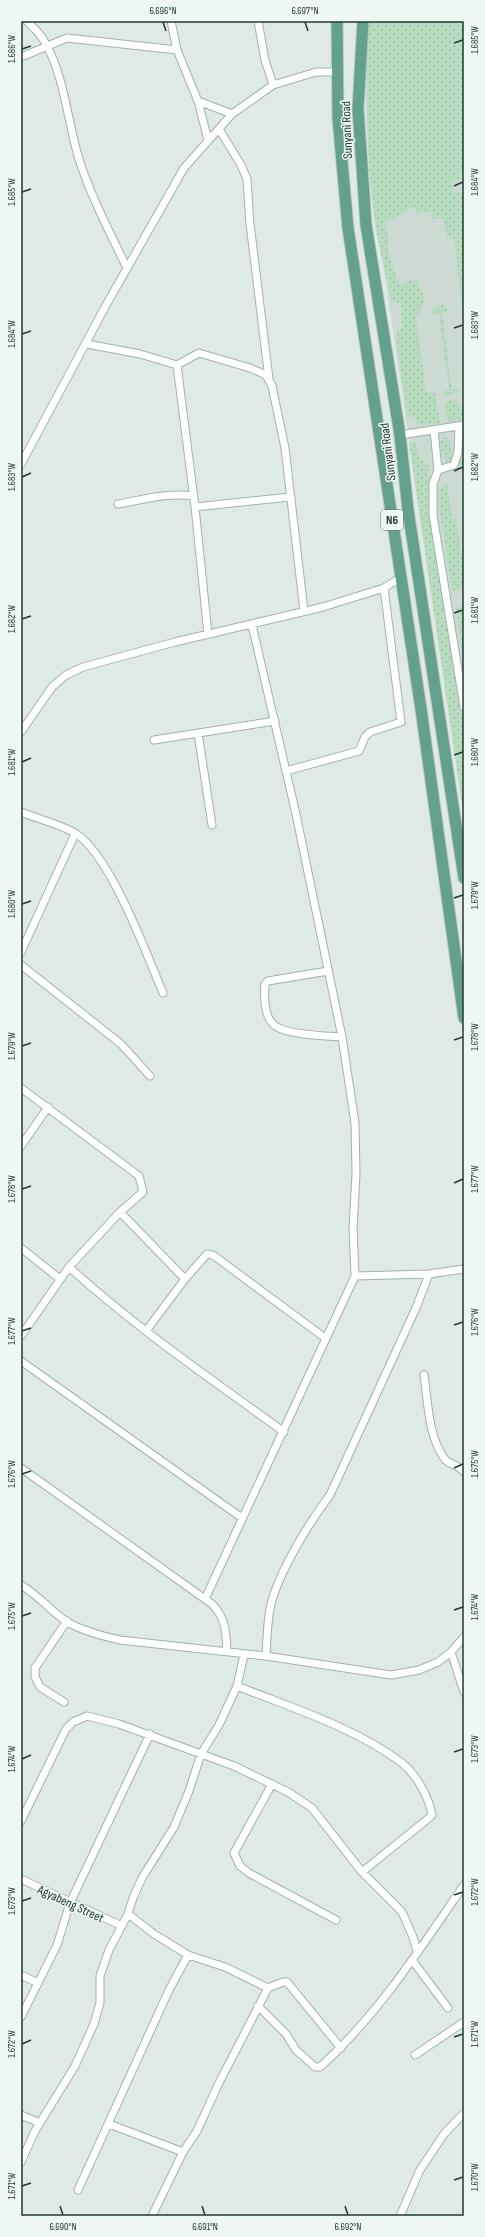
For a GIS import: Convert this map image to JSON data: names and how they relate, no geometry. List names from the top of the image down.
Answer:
{
  "streets": {
    "main road": ["Sunyani Road", "N6"],
    "street": ["Agyabeng Street"]
  },
  "coordinates": [
    "6.696°N",
    "6.697°N",
    "1.685°W",
    "1.686°W",
    "1.684°W",
    "1.683°W",
    "1.682°W",
    "1.681°W",
    "1.680°W",
    "1.679°W",
    "1.678°W",
    "1.677°W",
    "1.676°W",
    "1.675°W",
    "1.674°W",
    "1.673°W",
    "1.672°W",
    "1.671°W",
    "1.670°W",
    "6.690°N",
    "6.691°N",
    "6.692°N"
  ]
}
